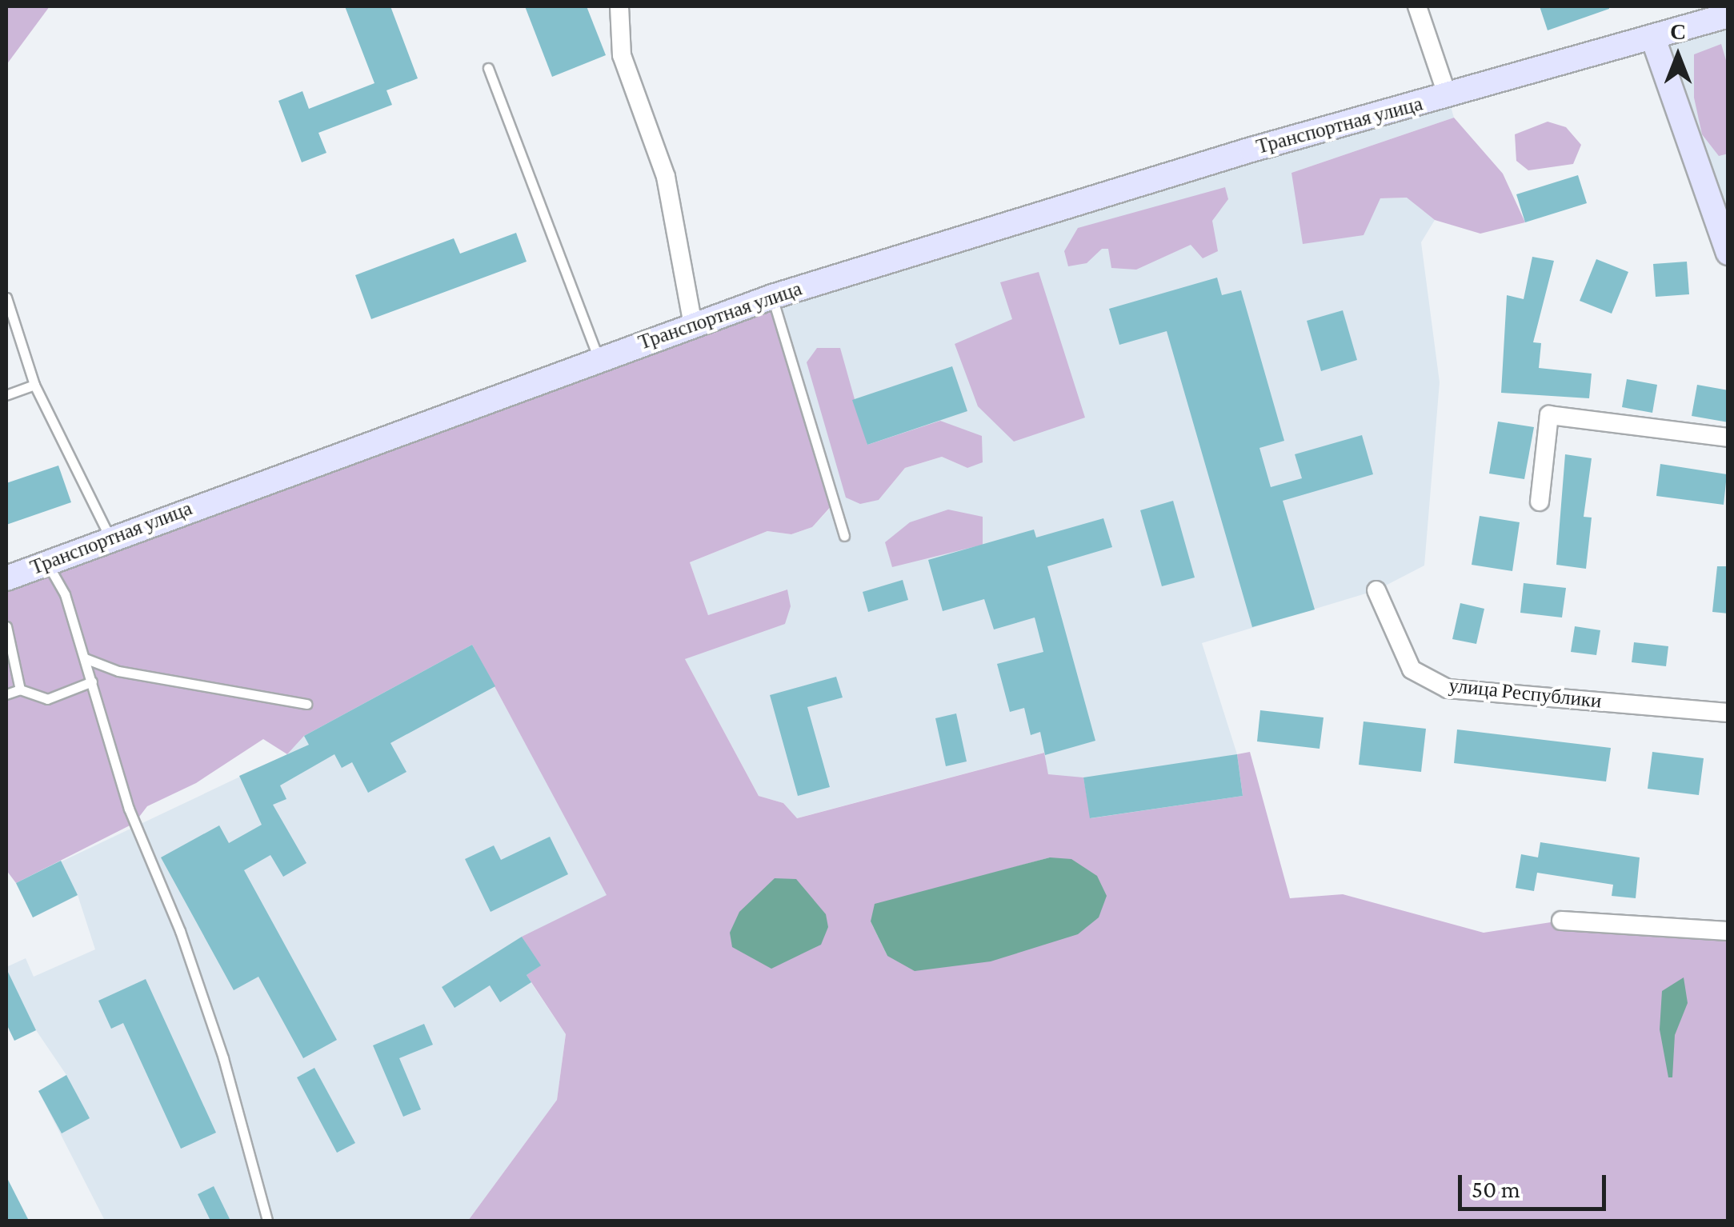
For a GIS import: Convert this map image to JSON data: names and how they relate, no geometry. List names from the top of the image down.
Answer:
{
  "streets": {
    "main road": ["Транспортная улица"],
    "street": ["улица Республики"]
  },
  "scale_bar": "50 m",
  "north": "top"
}
